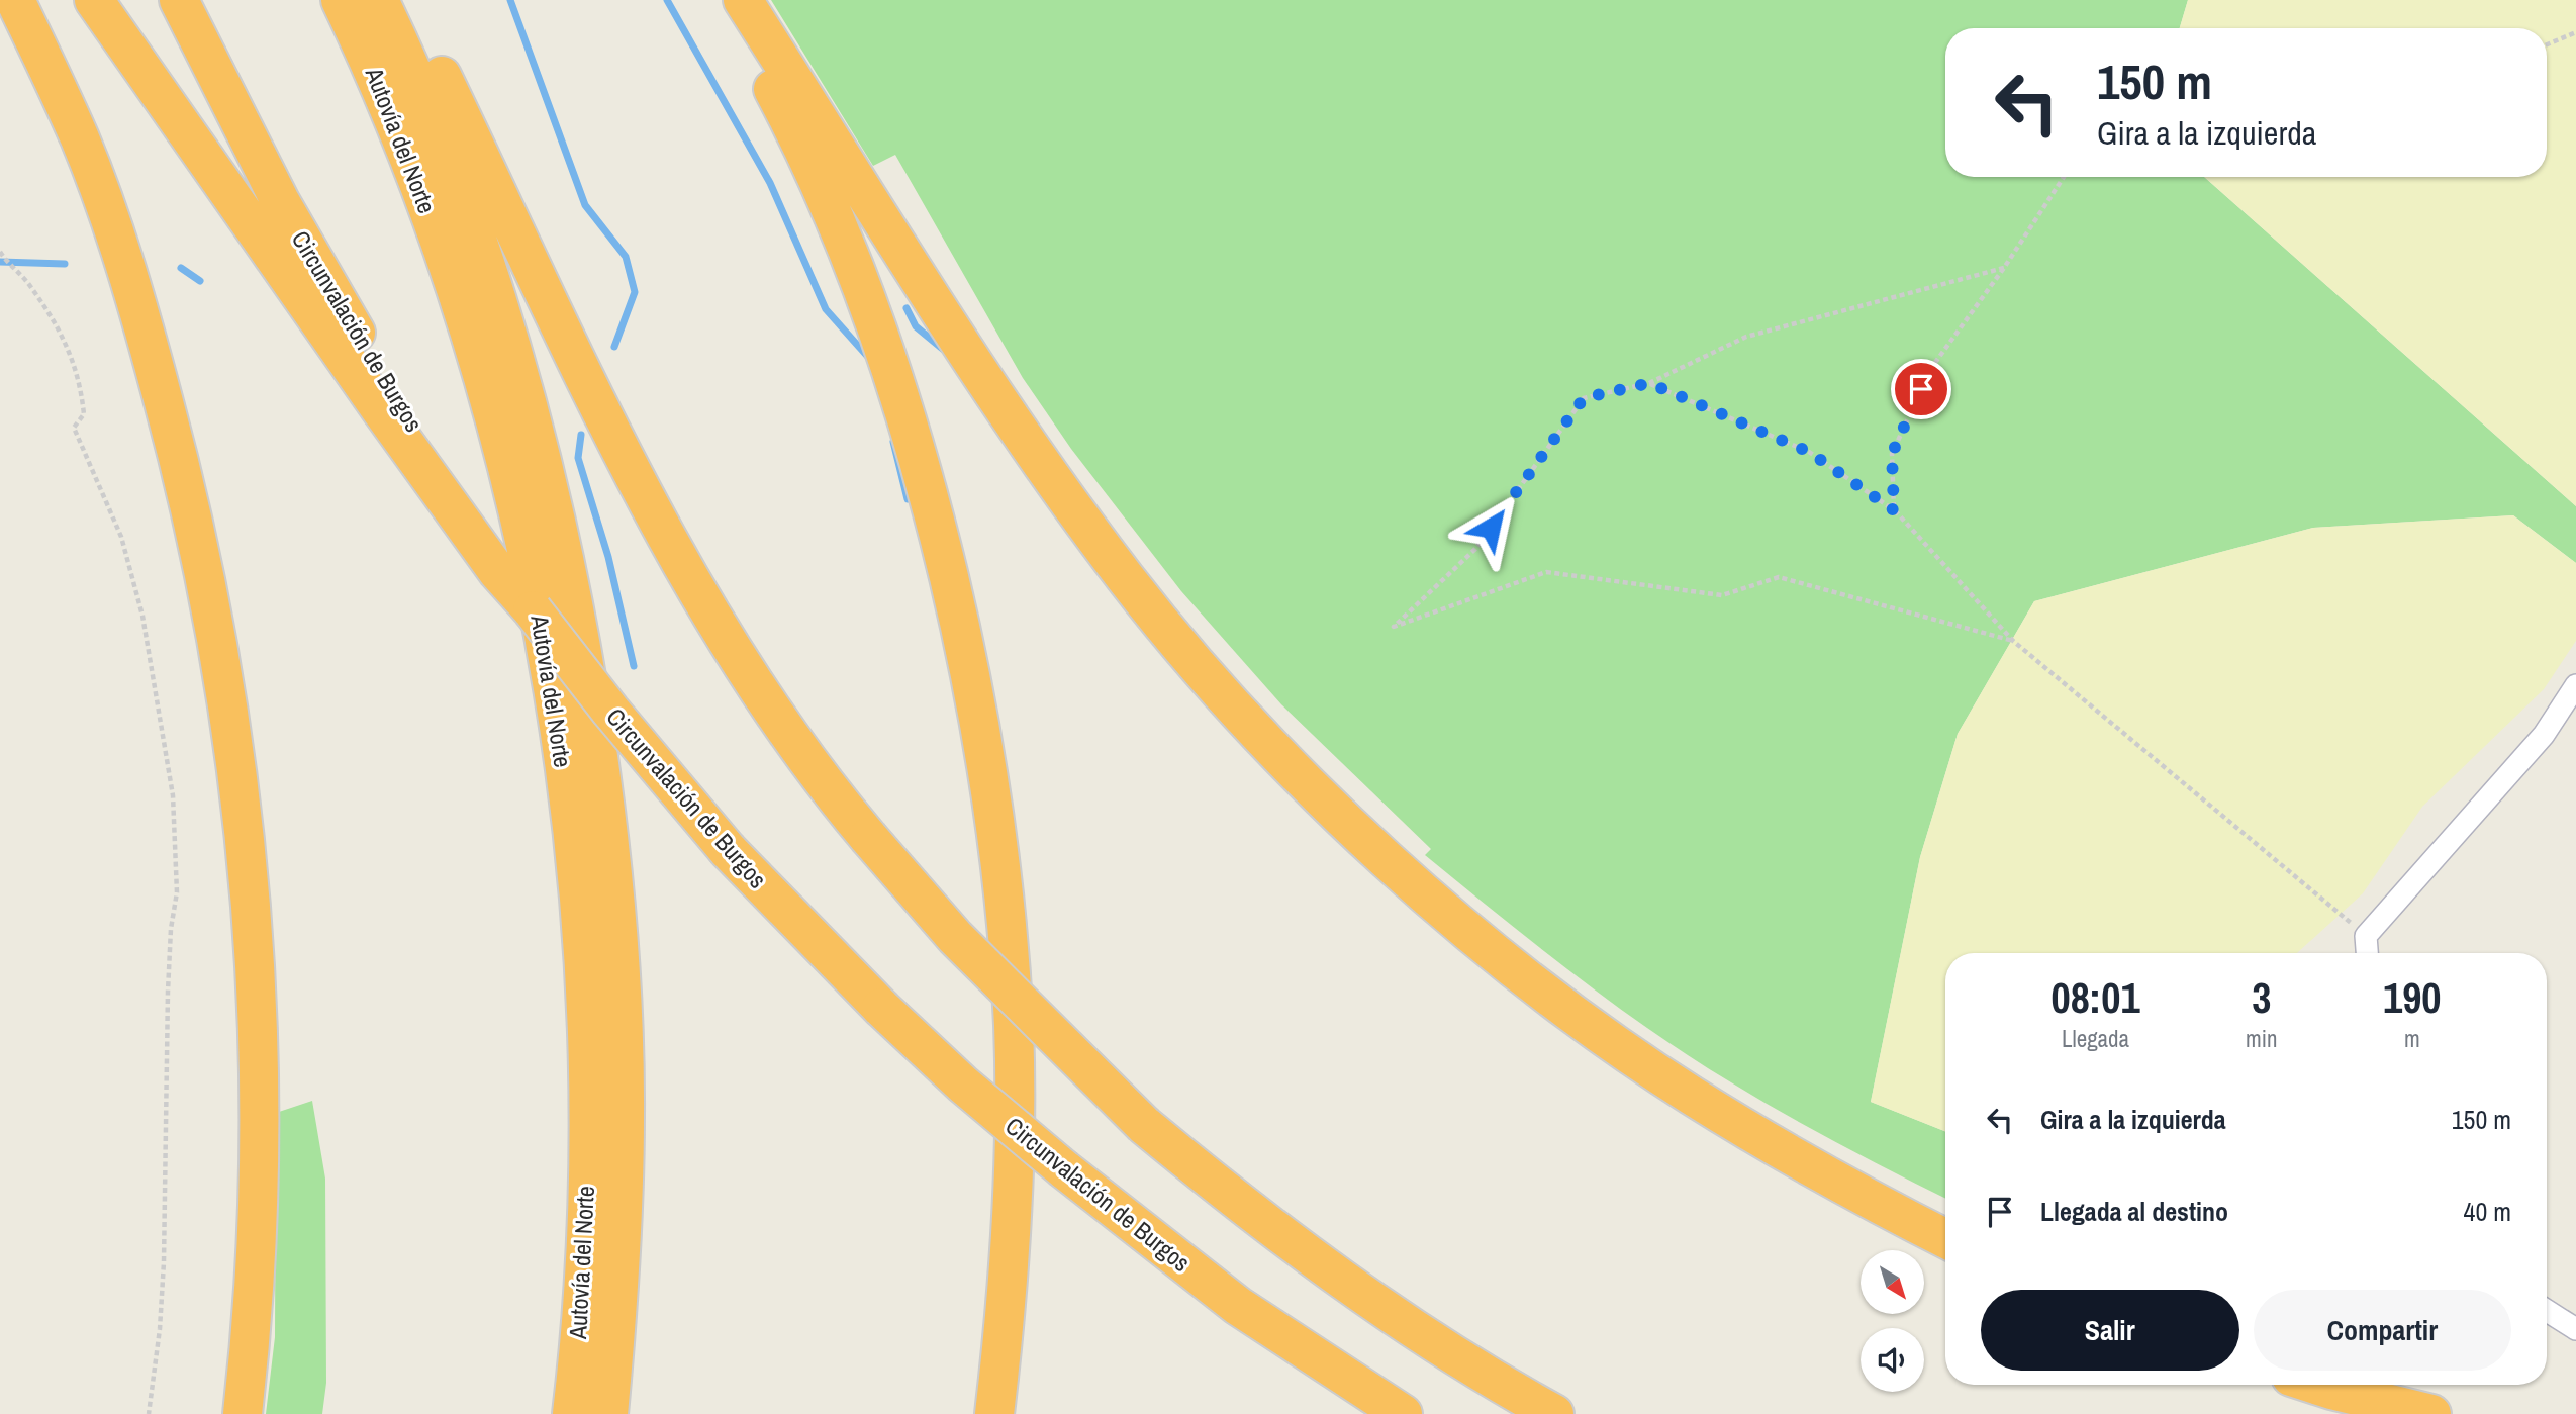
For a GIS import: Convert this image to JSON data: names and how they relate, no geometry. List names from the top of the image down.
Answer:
{
  "streets": {
    "highway": ["Autovía del Norte", "Circunvalación de Burgos"]
  },
  "north": "bottom right",
  "page": {
    "turn": ["150 m", "Gira a la izquierda"],
    "eta": [
      "08:01",
      "Llegada",
      "3",
      "min",
      "190",
      "m"
    ],
    "list": [
      {
        "name": "Gira a la izquierda",
        "value": "150 m"
      },
      {
        "name": "Llegada al destino",
        "value": "40 m"
      }
    ],
    "buttons": ["Salir", "Compartir"]
  }
}
